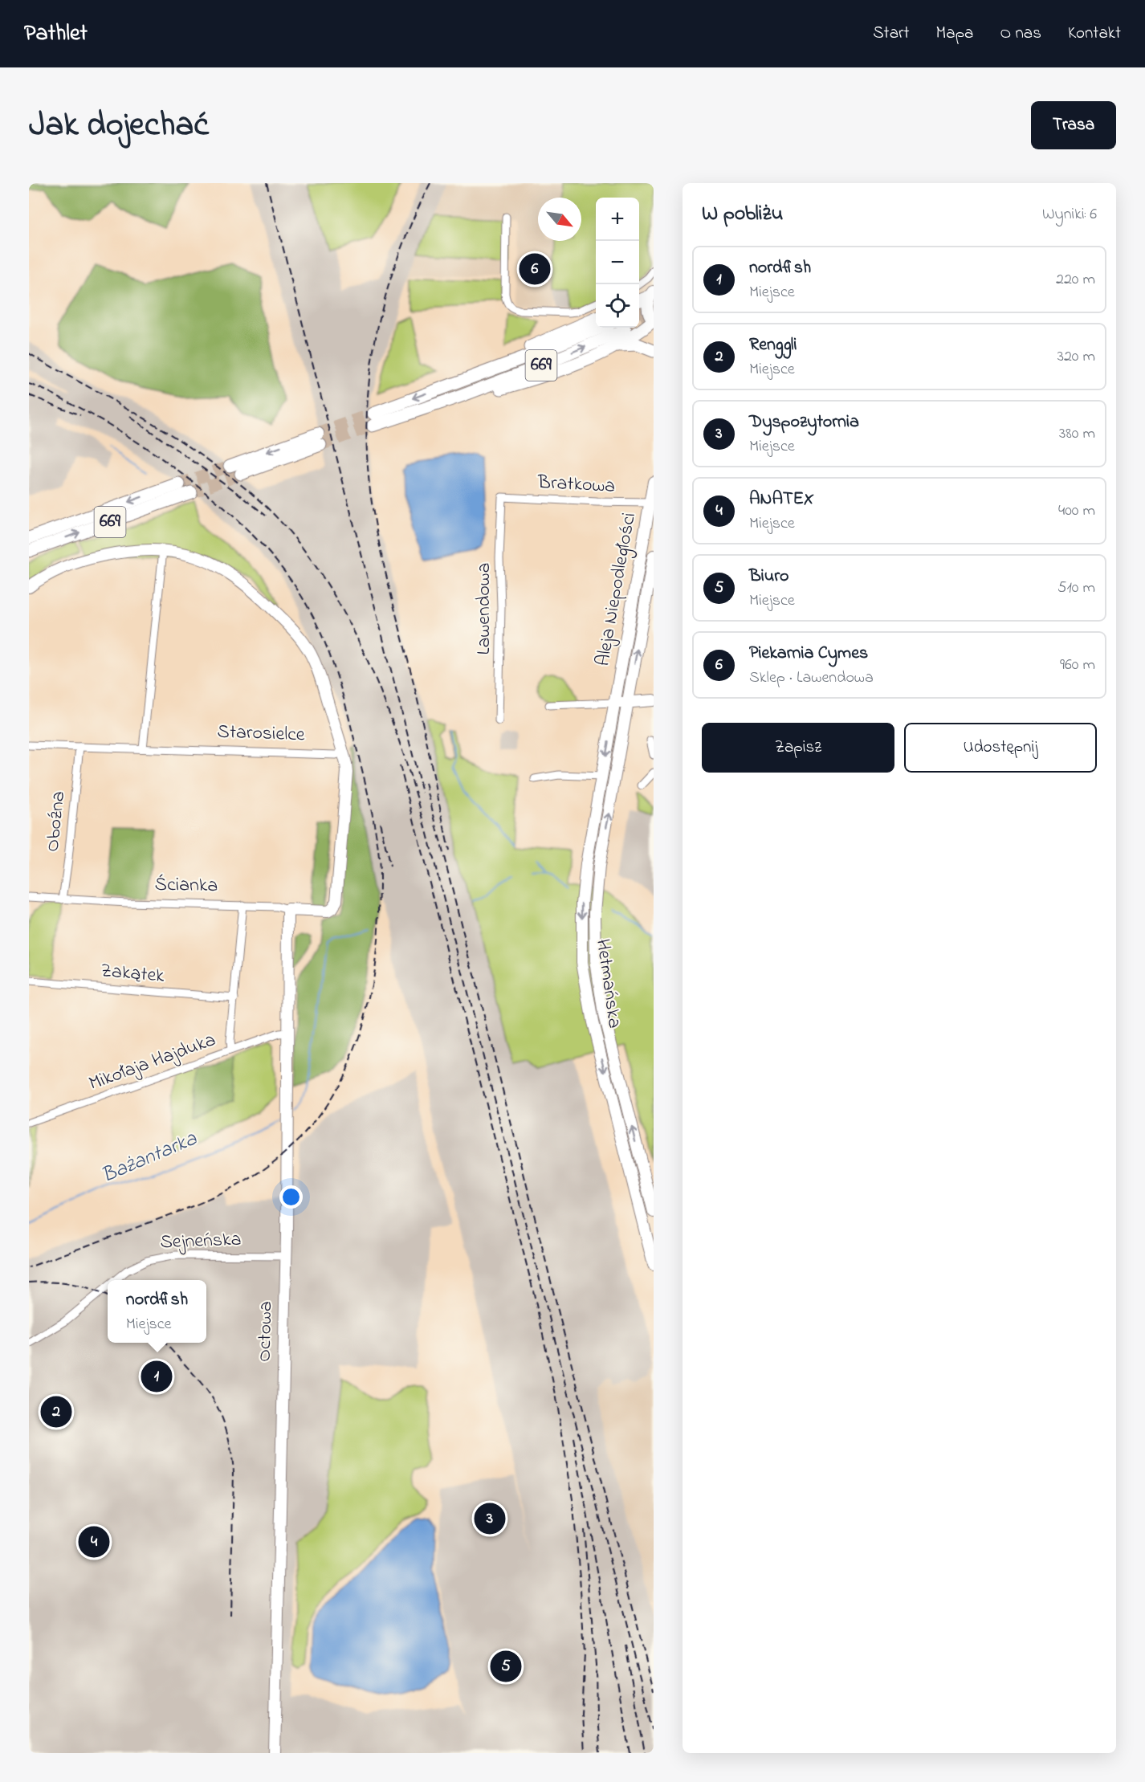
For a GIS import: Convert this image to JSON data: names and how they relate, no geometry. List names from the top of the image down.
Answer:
{
  "streets": {
    "main road": ["669"],
    "street": [
      "Bratkowa",
      "Aleja Niepodległości",
      "Lawendowa",
      "Starosielce",
      "Oboźna",
      "Ścianka",
      "Zakątek",
      "Hetmańska",
      "Mikołaja Hajduka",
      "Sejneńska",
      "Octowa"
    ]
  },
  "crossings": [
    ["Bratkowa", "Aleja Niepodległości"],
    ["Bratkowa", "Lawendowa"],
    ["Aleja Niepodległości", "Hetmańska"],
    ["Starosielce", "Oboźna"],
    ["Starosielce", "Ścianka"],
    ["Oboźna", "Ścianka"],
    ["Ścianka", "Octowa"],
    ["Mikołaja Hajduka", "Octowa"],
    ["Sejneńska", "Octowa"]
  ],
  "water": ["Bażantarka"],
  "north": "bottom right",
  "page": {
    "header": "Pathlet",
    "nav": [
      "Start",
      "Mapa",
      "O nas",
      "Kontakt"
    ],
    "title": "Jak dojechać",
    "buttons": [
      "Trasa",
      ["Zapisz", "Udostępnij"]
    ],
    "heading": ["W pobliżu", "Wyniki: 6"],
    "map_buttons": ["+", "−"],
    "list": [
      {
        "mark": "1",
        "name": "nordfish",
        "note": "Miejsce",
        "value": "220 m"
      },
      {
        "mark": "2",
        "name": "Renggli",
        "note": "Miejsce",
        "value": "320 m"
      },
      {
        "mark": "3",
        "name": "Dyspozytornia",
        "note": "Miejsce",
        "value": "380 m"
      },
      {
        "mark": "4",
        "name": "ANATEX",
        "note": "Miejsce",
        "value": "400 m"
      },
      {
        "mark": "5",
        "name": "Biuro",
        "note": "Miejsce",
        "value": "510 m"
      },
      {
        "mark": "6",
        "name": "Piekarnia Cymes",
        "note": "Sklep · Lawendowa",
        "value": "960 m"
      }
    ],
    "pins": [
      "6",
      "1",
      "2",
      "3",
      "4",
      "5"
    ],
    "popup": ["nordfish", "Miejsce"]
  }
}
